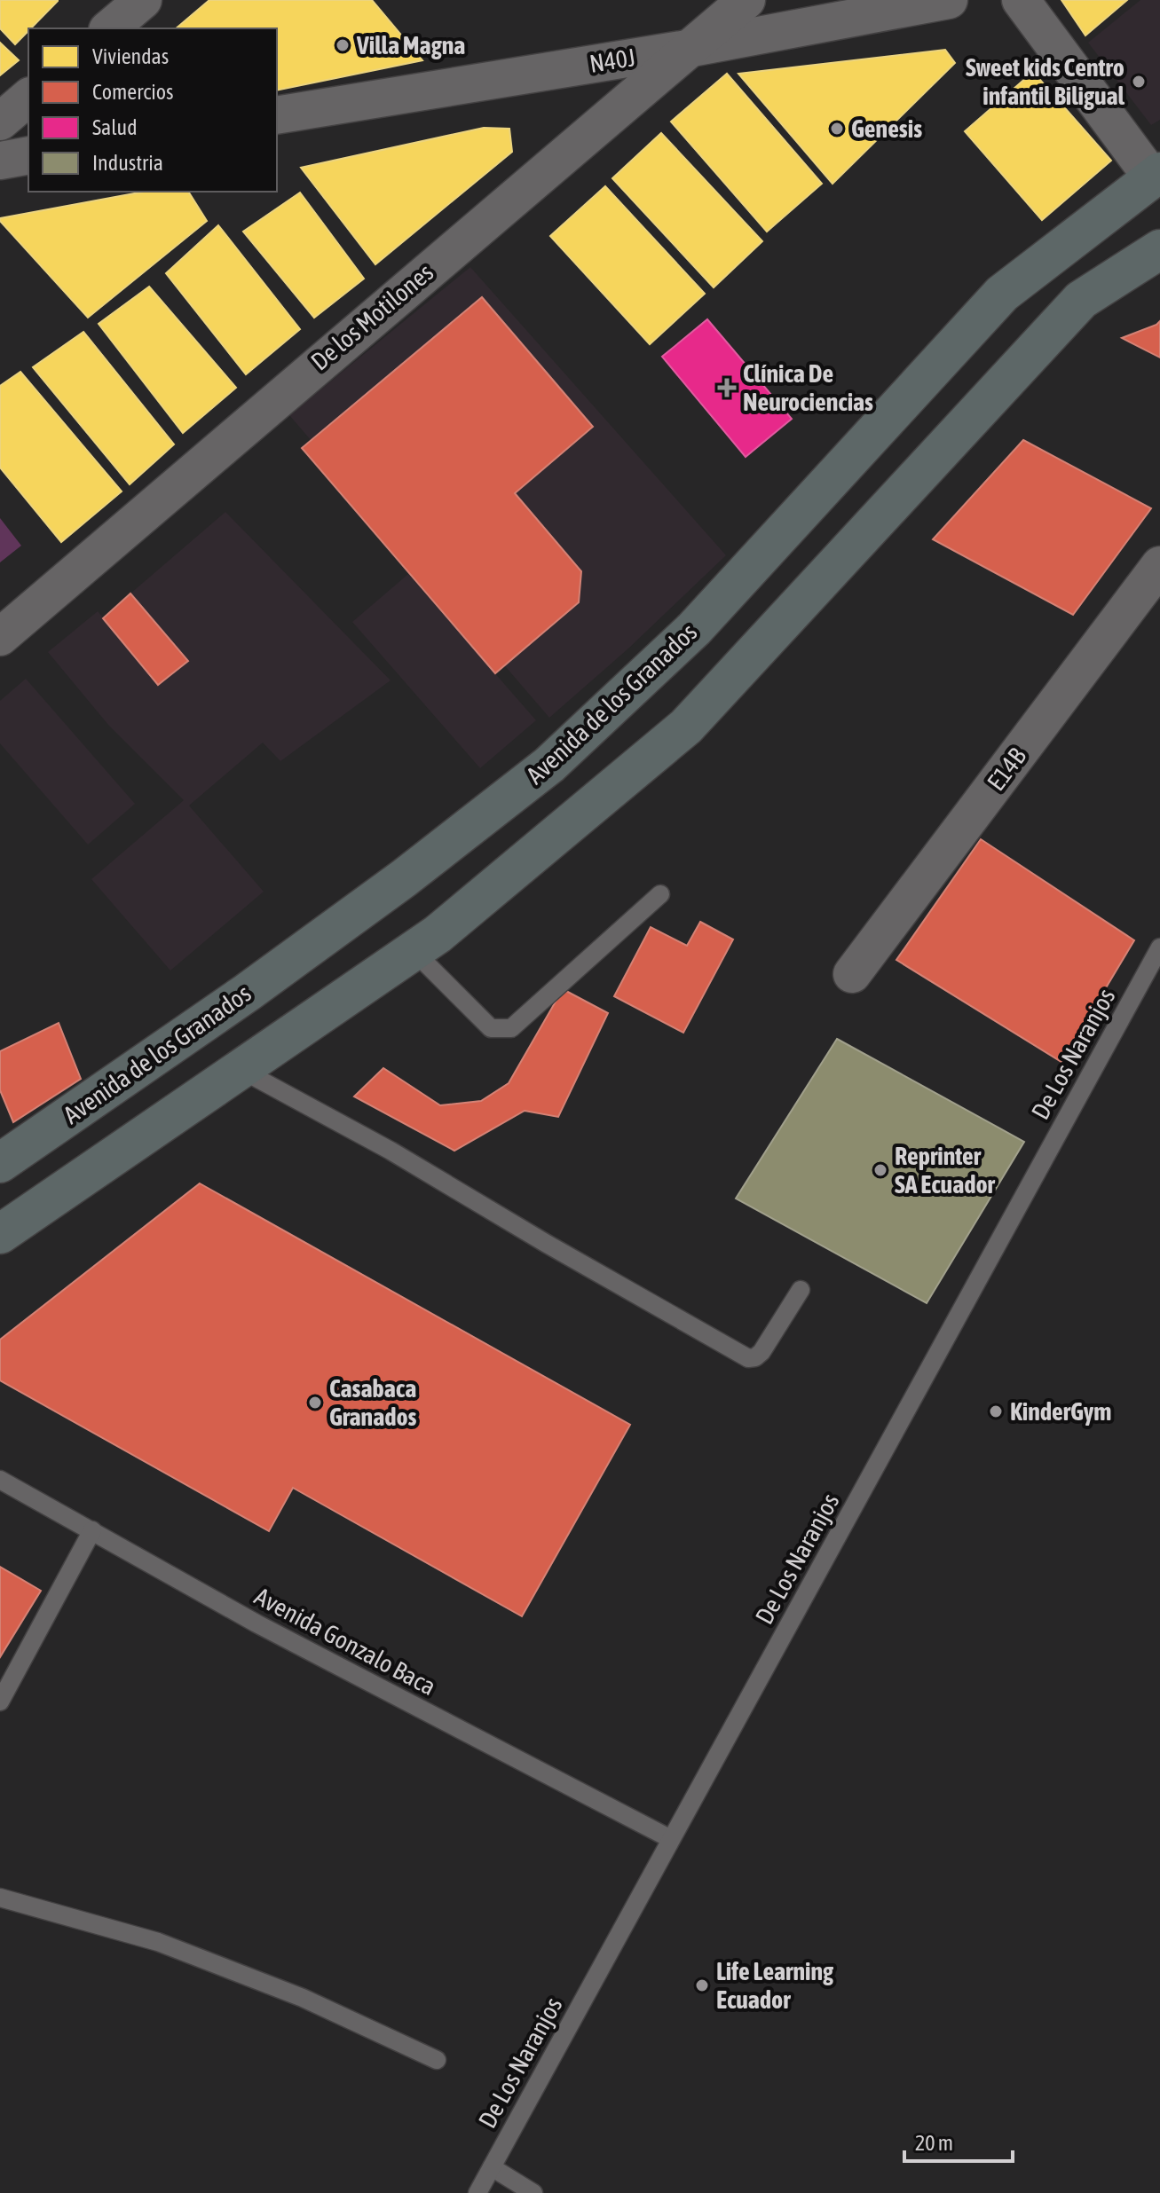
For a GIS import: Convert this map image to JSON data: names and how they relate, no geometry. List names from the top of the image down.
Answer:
{
  "streets": {
    "main road": ["Avenida de los Granados"],
    "street": ["N40J", "De los Motilones", "E14B"],
    "lane": ["De Los Naranjos", "Avenida Gonzalo Baca"]
  },
  "crossings": [
    ["N40J", "De los Motilones"],
    ["De Los Naranjos", "Avenida Gonzalo Baca"]
  ],
  "places": {
    "other": [
      "Villa Magna",
      "Sweet kids Centro infantil Biligual",
      "Genesis",
      "Reprinter SA Ecuador",
      "Casabaca Granados",
      "KinderGym",
      "Life Learning Ecuador"
    ],
    "health": ["Clínica De Neurociencias"]
  },
  "legend": [
    "Viviendas",
    "Comercios",
    "Salud",
    "Industria"
  ],
  "scale_bar": "20 m"
}
